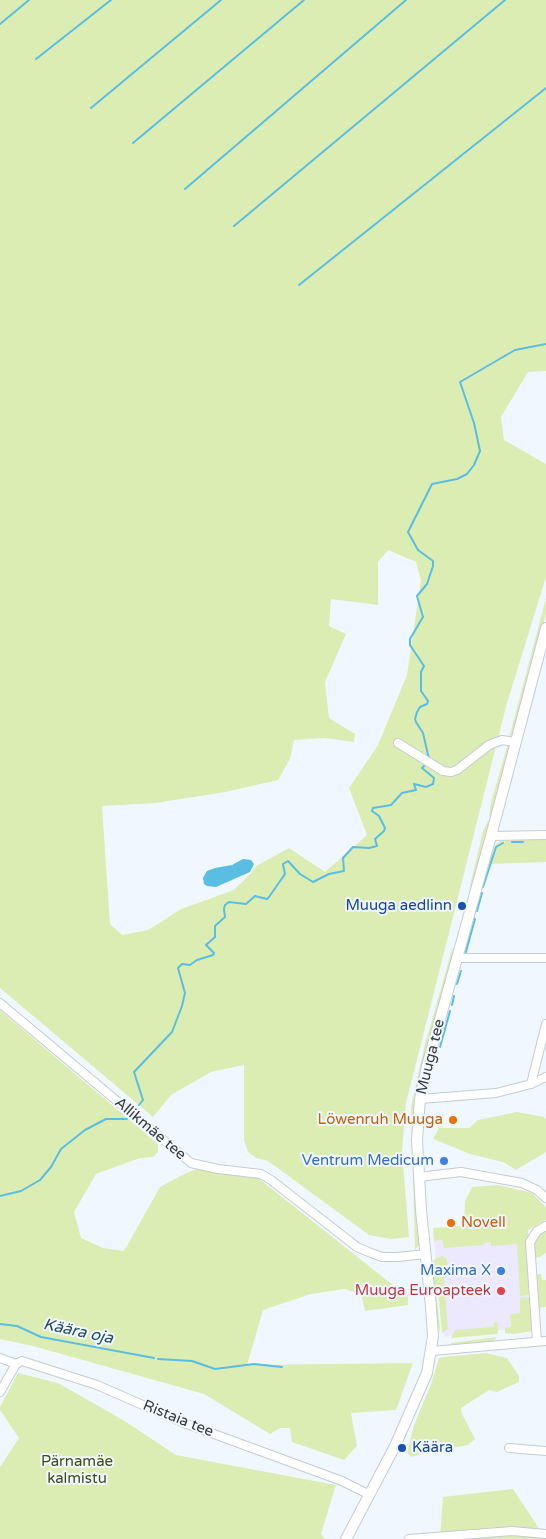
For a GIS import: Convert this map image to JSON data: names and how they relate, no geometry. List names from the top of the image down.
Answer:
{
  "streets": {
    "main road": ["Muuga tee"],
    "street": ["Allikmäe tee", "Ristaia tee"]
  },
  "crossings": [
    ["Muuga tee", "Allikmäe tee"],
    ["Muuga tee", "Ristaia tee"]
  ],
  "water": ["Käära oja"],
  "parks": ["Pärnamäe kalmistu"],
  "places": [
    "Muuga aedlinn",
    "Löwenruh Muuga",
    "Ventrum Medicum",
    "Novell",
    "Maxima X",
    "Muuga Euroapteek",
    "Käära"
  ]
}
